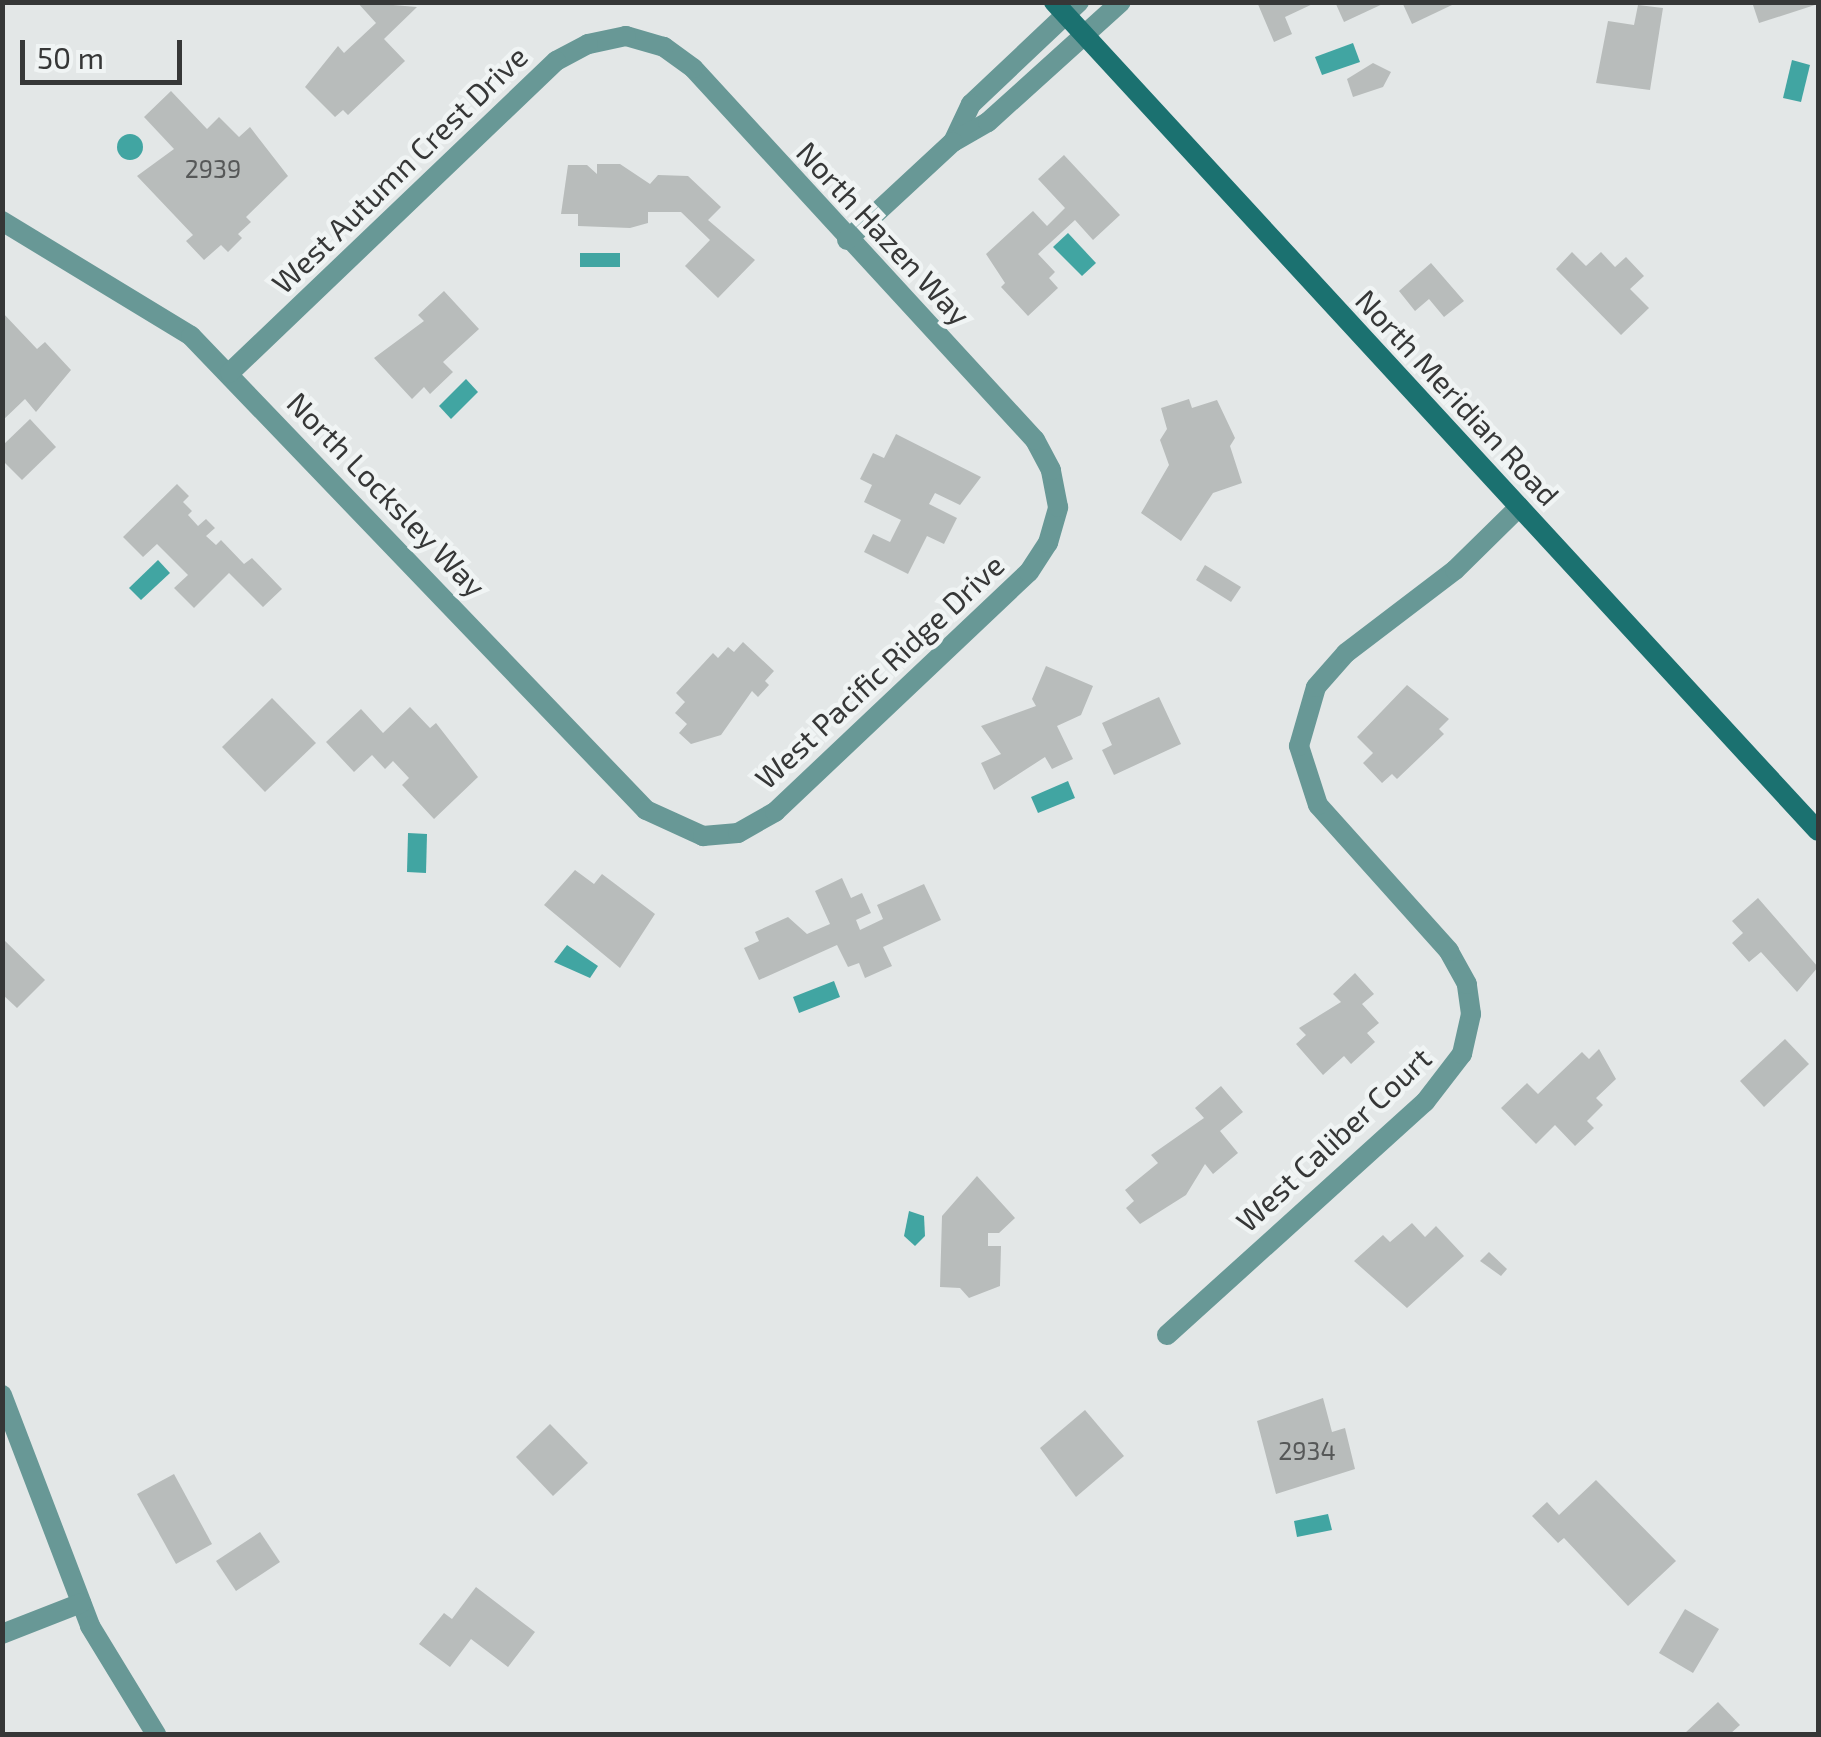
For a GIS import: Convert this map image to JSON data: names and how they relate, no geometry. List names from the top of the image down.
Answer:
{
  "streets": {
    "street": [
      "West Autumn Crest Drive",
      "North Hazen Way",
      "North Meridian Road",
      "North Locksley Way",
      "West Pacific Ridge Drive",
      "West Caliber Court"
    ]
  },
  "crossings": [
    ["West Autumn Crest Drive", "North Hazen Way"],
    ["West Autumn Crest Drive", "North Locksley Way"],
    ["North Hazen Way", "West Pacific Ridge Drive"],
    ["North Meridian Road", "West Caliber Court"],
    ["North Locksley Way", "West Pacific Ridge Drive"]
  ],
  "house_numbers": ["2939", "2934"],
  "scale_bar": "50 m"
}
